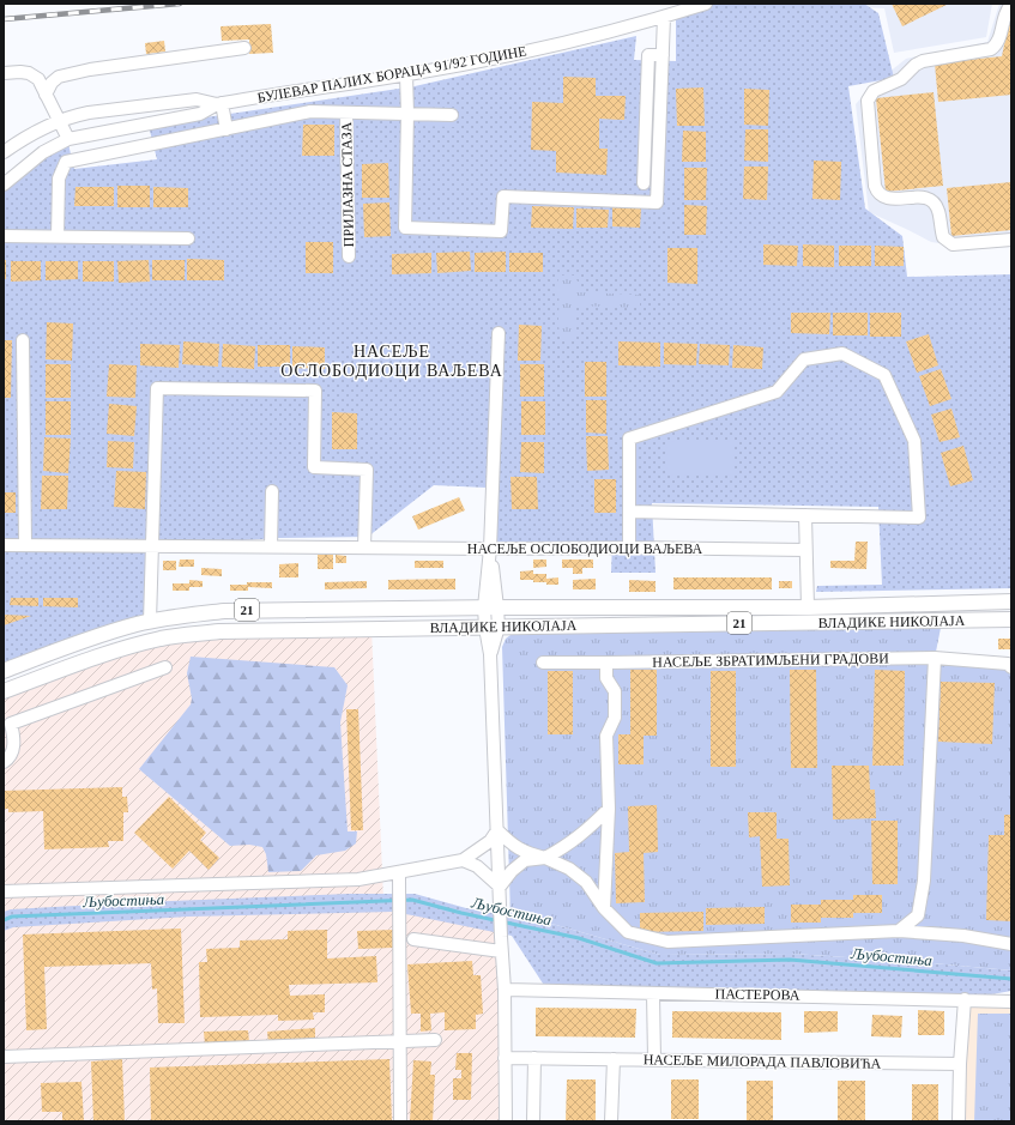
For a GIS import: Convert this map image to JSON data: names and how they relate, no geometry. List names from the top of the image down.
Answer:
{
  "streets": {
    "main road": ["21", "ВЛАДИКЕ НИКОЛАЈА"],
    "street": [
      "БУЛЕВАР ПАЛИХ БОРАЦА 91/92 ГОДИНЕ",
      "ПРИЛАЗНА СТАЗА",
      "НАСЕЉЕ ОСЛОБОДИОЦИ ВАЉЕВА",
      "НАСЕЉЕ ЗБРАТИМЉЕНИ ГРАДОВИ",
      "ПАСТЕРОВА",
      "НАСЕЉЕ МИЛОРАДА ПАВЛОВИЋА"
    ]
  },
  "districts": ["НАСЕЉЕ ОСЛОБОДИОЦИ ВАЉЕВА"],
  "water": ["Љубостиња"]
}
